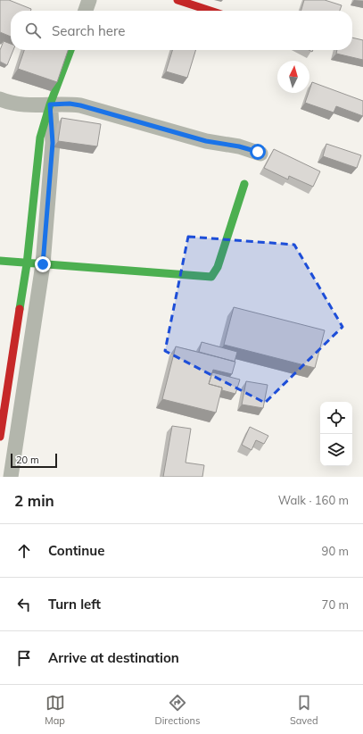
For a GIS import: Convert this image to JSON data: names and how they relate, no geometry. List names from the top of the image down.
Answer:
{
  "scale_bar": "20 m",
  "north": "top",
  "page": {
    "search": "Search here",
    "scale": "20 m",
    "heading": ["2 min", "Walk · 160 m"],
    "list": [
      ["Continue", "90 m"],
      ["Turn left", "70 m"],
      "Arrive at destination"
    ],
    "nav": ["Map", "Directions", "Saved"]
  }
}
